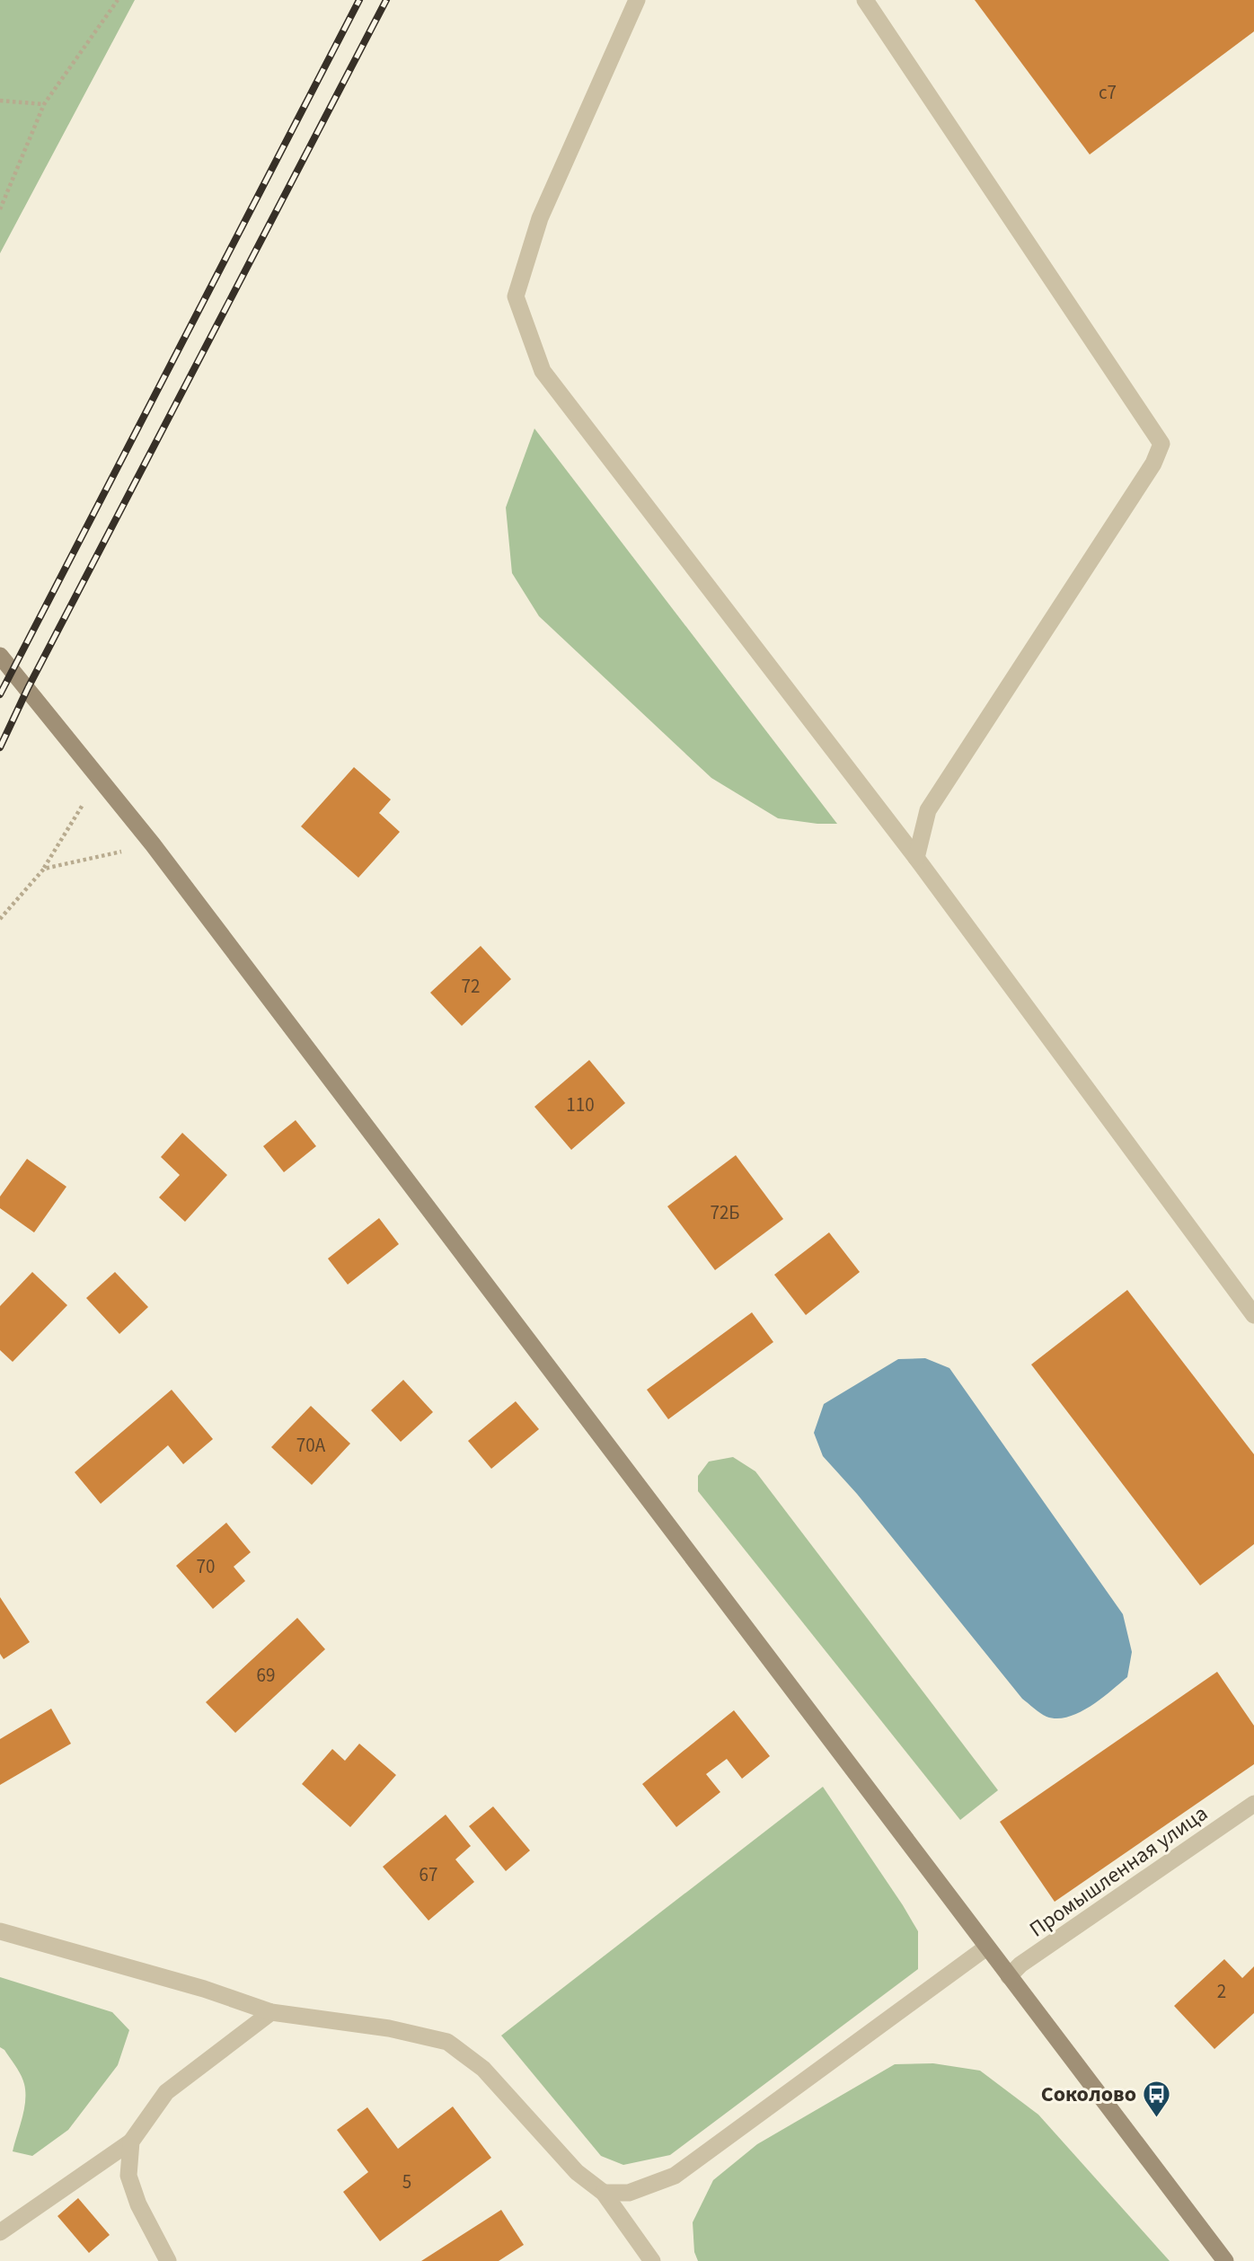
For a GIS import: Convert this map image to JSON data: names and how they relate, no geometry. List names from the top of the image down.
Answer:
{
  "streets": {
    "street": ["Промышленная улица"]
  },
  "places": {
    "bus stop": ["Соколово"]
  },
  "house_numbers": [
    "с7",
    "72",
    "110",
    "72Б",
    "70А",
    "70",
    "69",
    "67",
    "2",
    "5"
  ]
}
